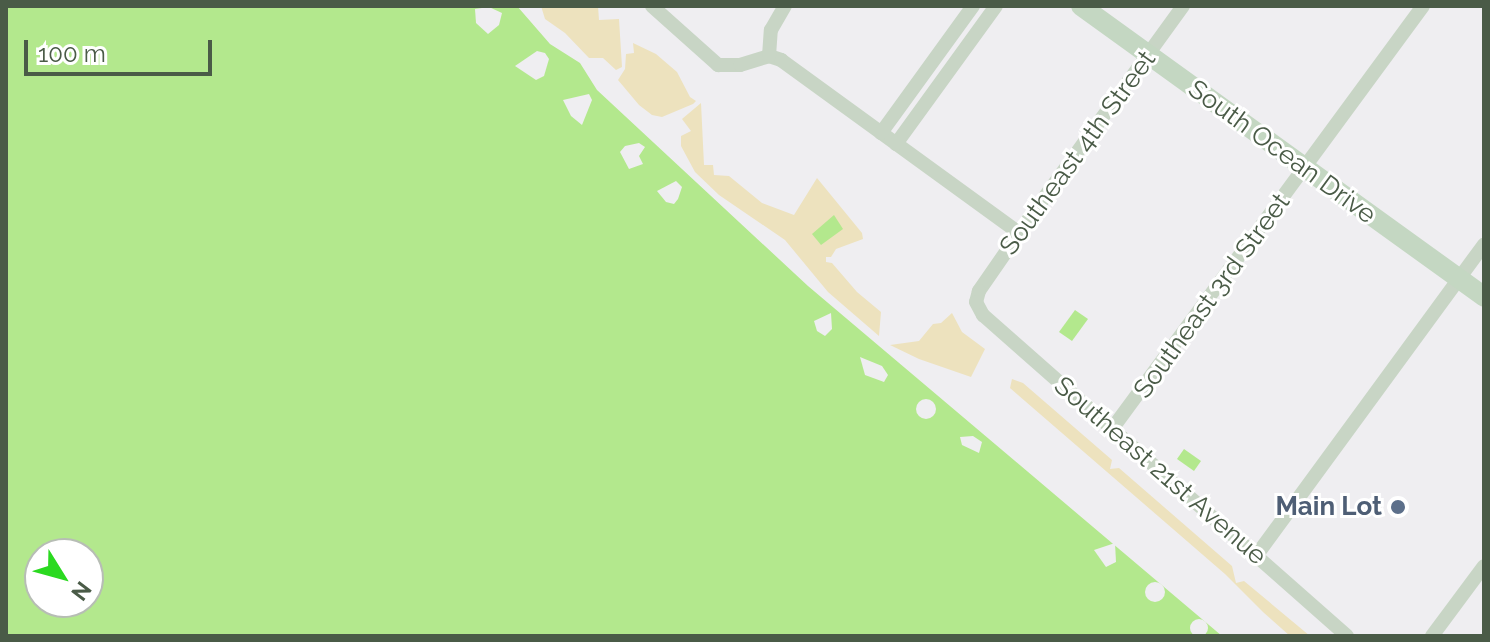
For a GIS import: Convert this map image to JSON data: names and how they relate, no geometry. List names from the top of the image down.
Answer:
{
  "streets": {
    "main road": ["South Ocean Drive"],
    "street": ["Southeast 4th Street", "Southeast 3rd Street", "Southeast 21st Avenue"]
  },
  "crossings": [
    ["South Ocean Drive", "Southeast 4th Street"],
    ["South Ocean Drive", "Southeast 3rd Street"],
    ["Southeast 4th Street", "Southeast 21st Avenue"],
    ["Southeast 3rd Street", "Southeast 21st Avenue"]
  ],
  "places": ["Main Lot"],
  "scale_bar": "100 m",
  "north": "bottom right"
}
